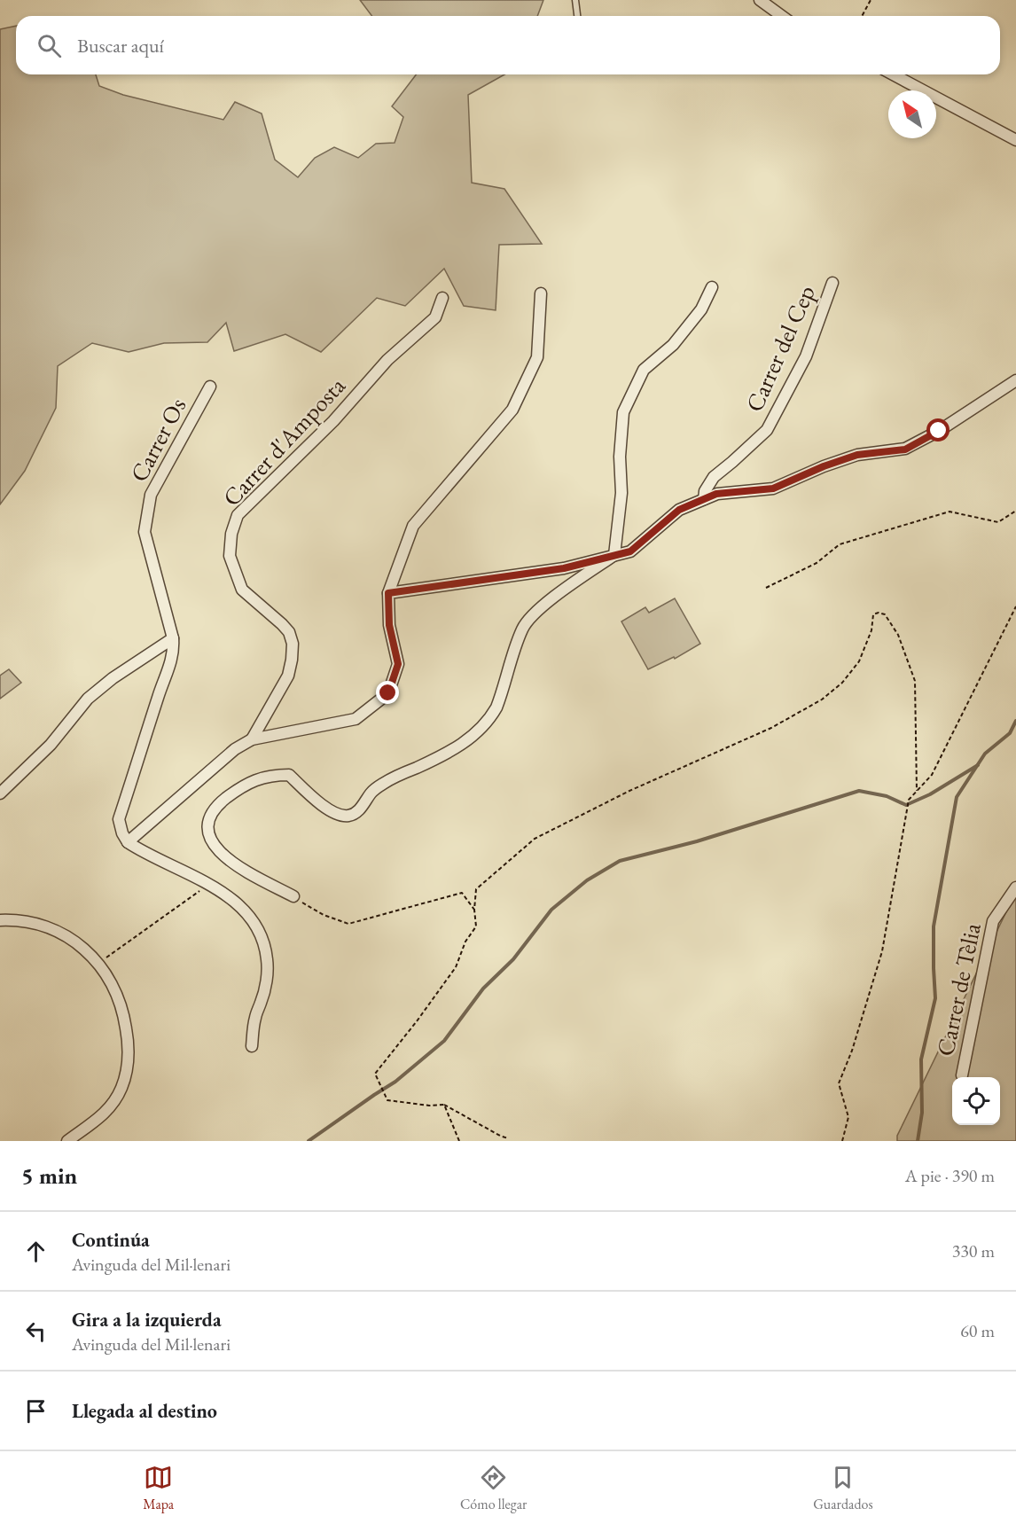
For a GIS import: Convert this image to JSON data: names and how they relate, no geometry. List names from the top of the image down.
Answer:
{
  "streets": {
    "street": [
      "Carrer del Cep",
      "Carrer Os",
      "Carrer d'Amposta",
      "Carrer de Tèlia"
    ]
  },
  "north": "top left",
  "page": {
    "search": "Buscar aquí",
    "heading": ["5 min", "A pie · 390 m"],
    "list": [
      ["Continúa", "Avinguda del Mil·lenari", "330 m"],
      ["Gira a la izquierda", "Avinguda del Mil·lenari", "60 m"],
      "Llegada al destino"
    ],
    "nav": ["Mapa", "Cómo llegar", "Guardados"]
  }
}
